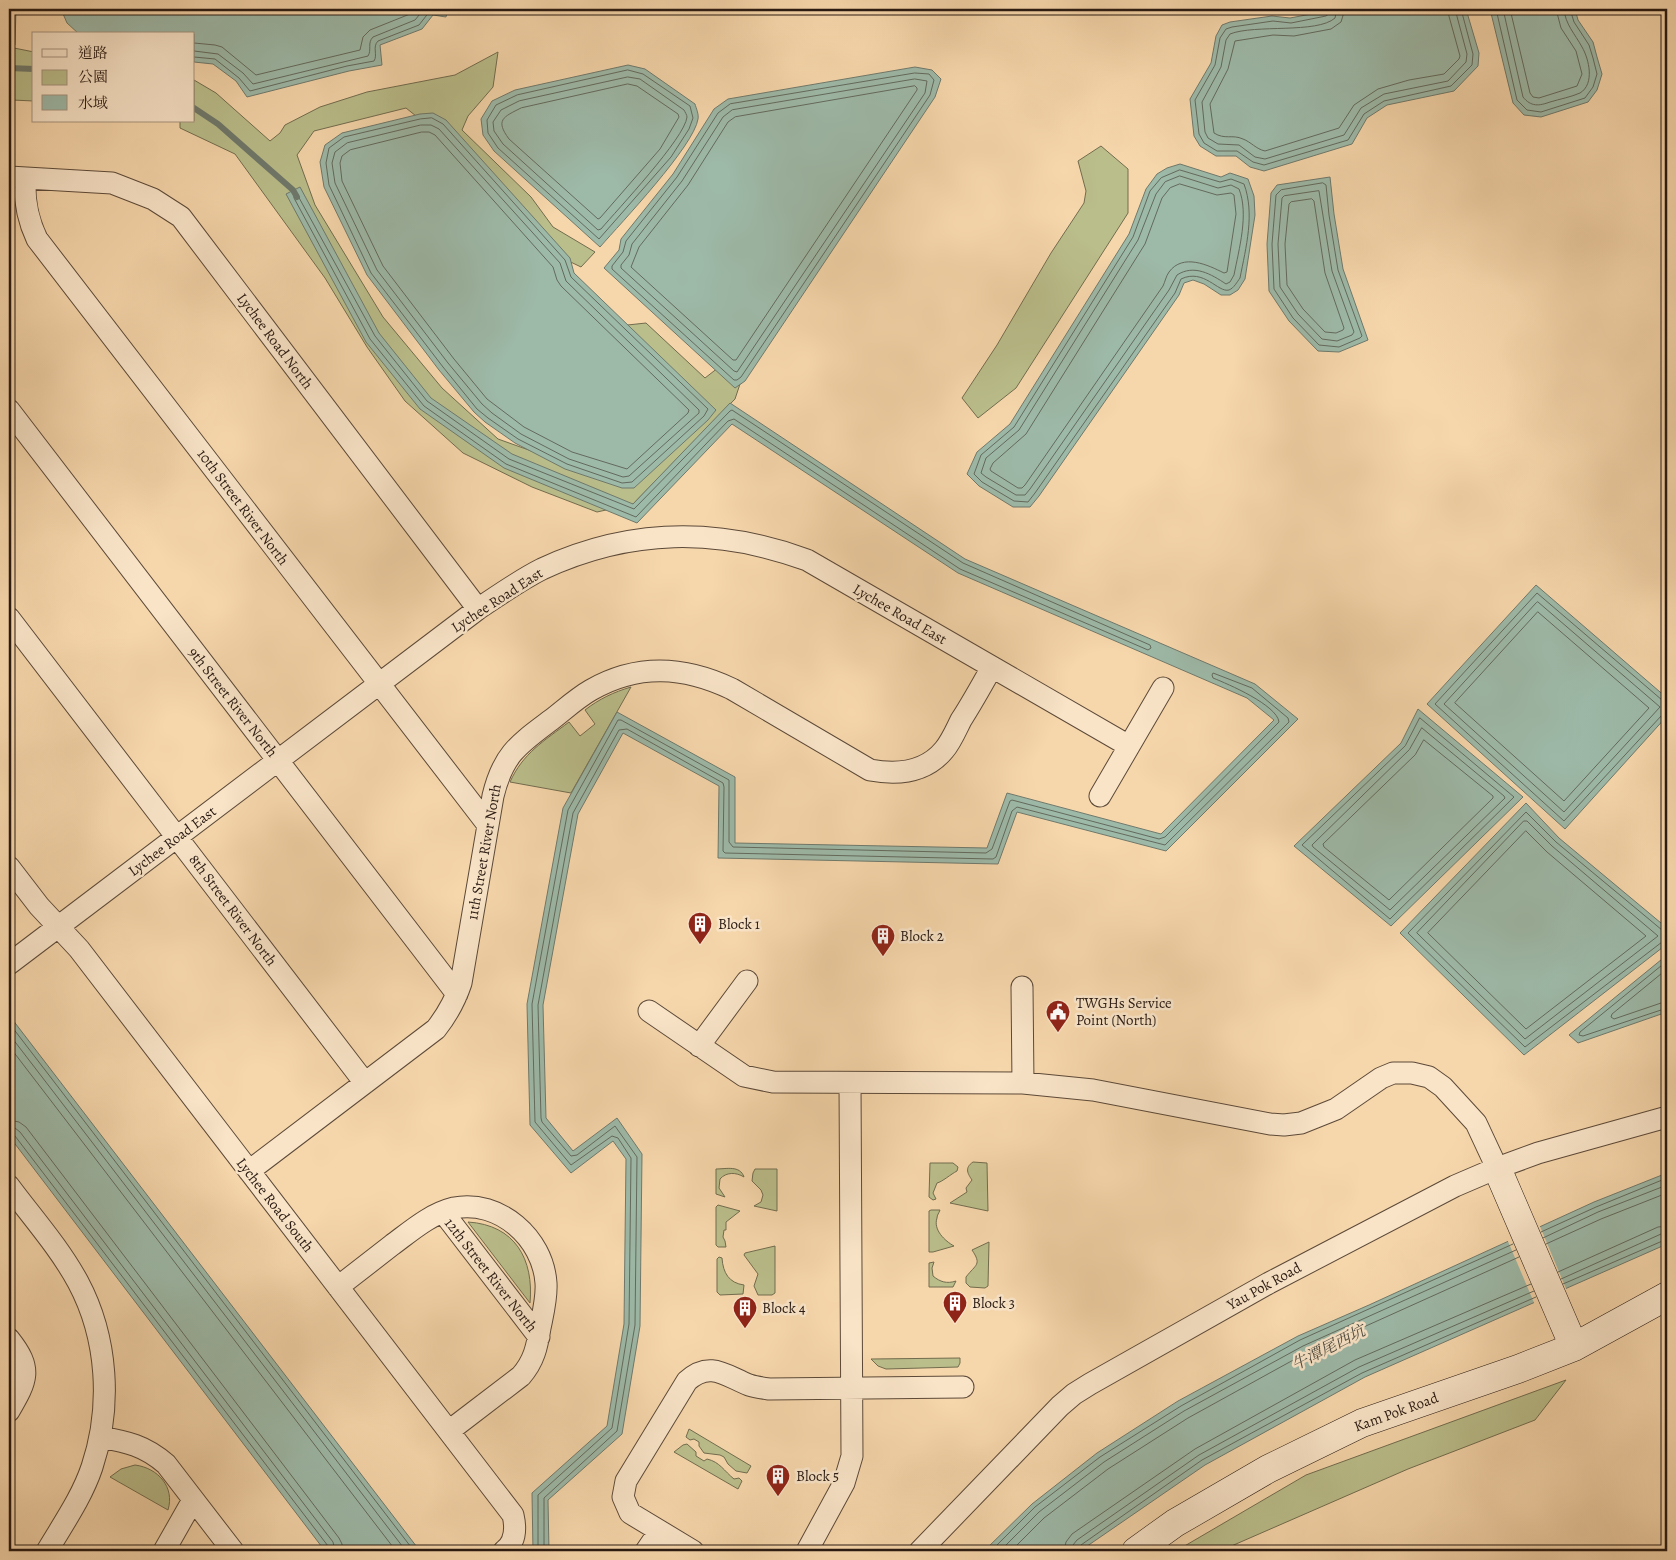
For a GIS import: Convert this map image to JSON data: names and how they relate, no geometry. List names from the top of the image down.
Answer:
{
  "streets": {
    "street": [
      "Lychee Road North",
      "10th Street River North",
      "Lychee Road East",
      "9th Street River North",
      "11th Street River North",
      "8th Street River North",
      "Lychee Road South",
      "12th Street River North",
      "Yau Pok Road",
      "Kam Pok Road"
    ]
  },
  "crossings": [
    ["Lychee Road North", "10th Street River North"],
    ["Lychee Road North", "Lychee Road East"],
    ["10th Street River North", "Lychee Road East"],
    ["10th Street River North", "11th Street River North"],
    ["Lychee Road East", "9th Street River North"],
    ["Lychee Road East", "11th Street River North"],
    ["Lychee Road East", "8th Street River North"],
    ["Lychee Road East", "Lychee Road South"],
    ["9th Street River North", "11th Street River North"],
    ["11th Street River North", "8th Street River North"],
    ["11th Street River North", "Lychee Road South"],
    ["Lychee Road South", "12th Street River North"]
  ],
  "water": ["牛潭尾西坑"],
  "places": {
    "building": [
      "Block 1",
      "Block 2",
      "Block 3",
      "Block 4",
      "Block 5"
    ],
    "public building": ["TWGHs Service Point (North)"]
  },
  "legend": ["道路", "公園", "水域"]
}
